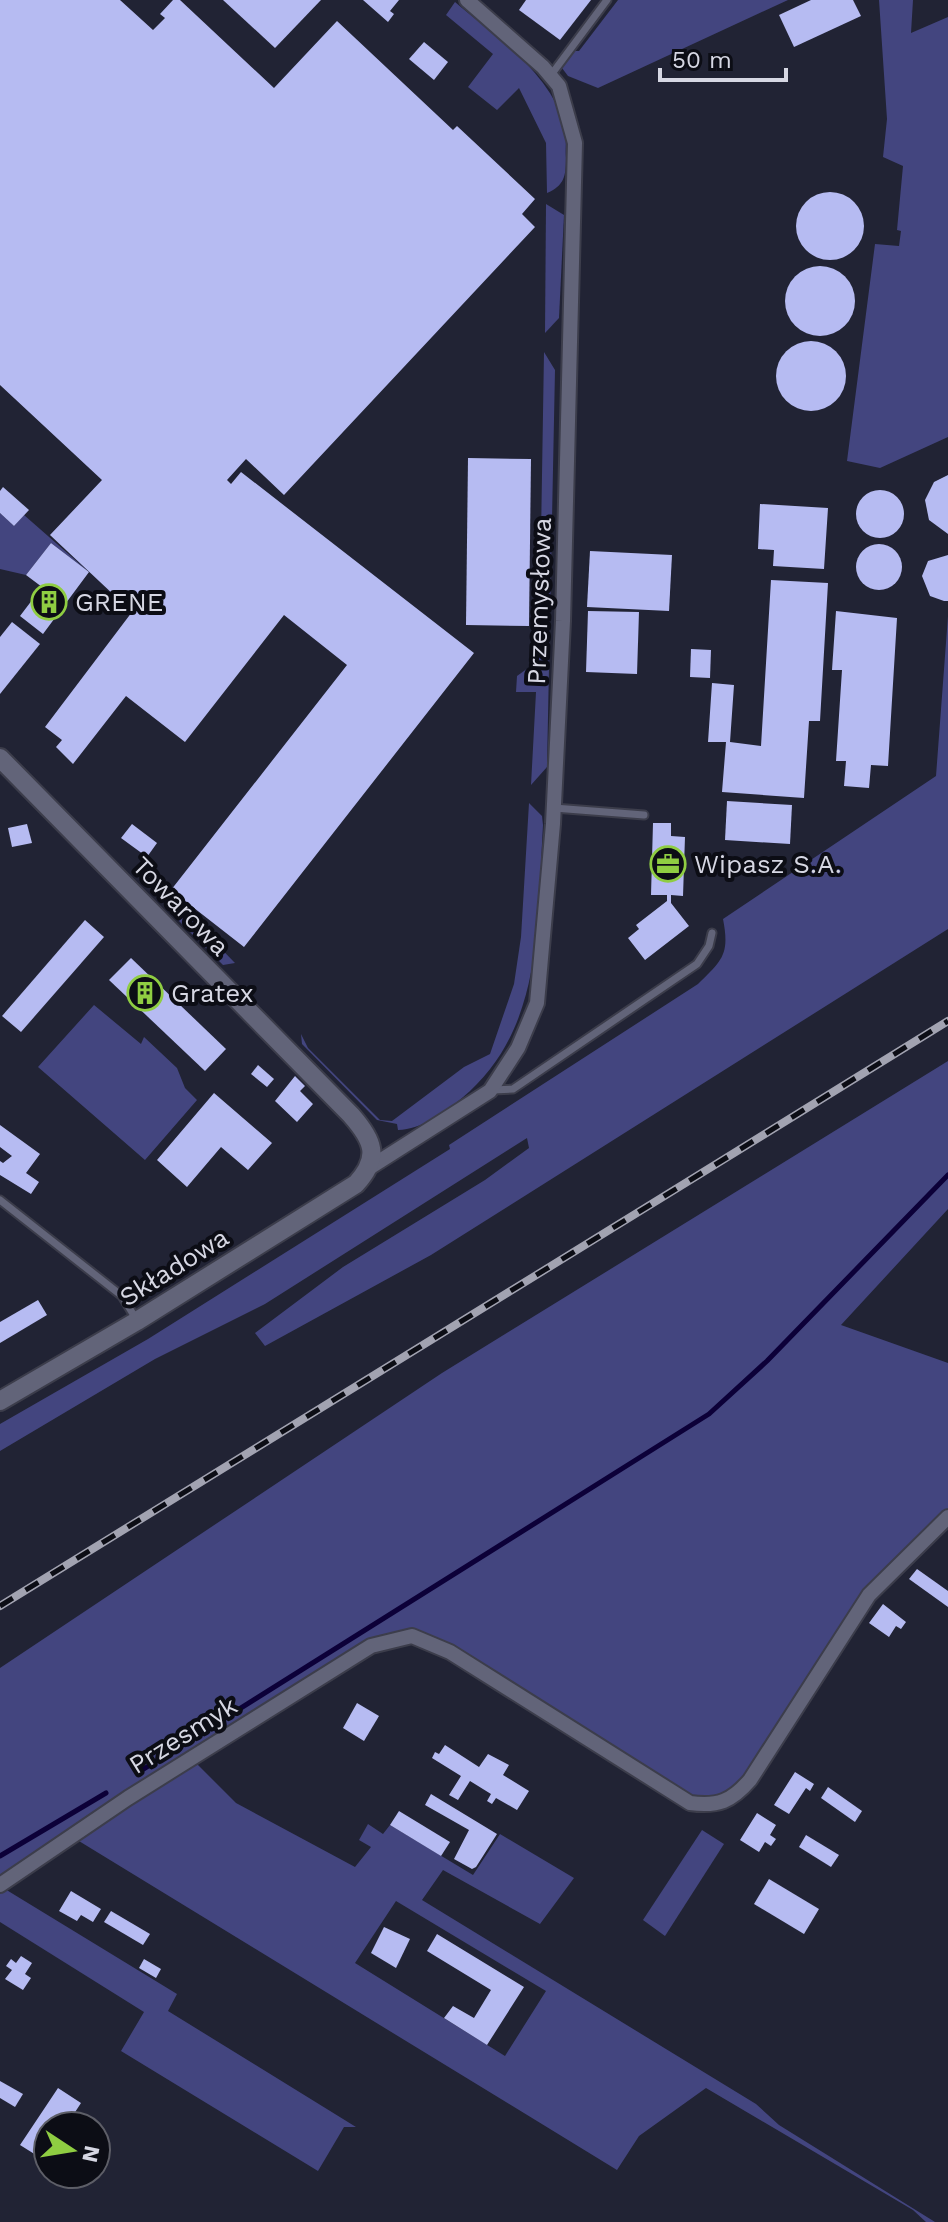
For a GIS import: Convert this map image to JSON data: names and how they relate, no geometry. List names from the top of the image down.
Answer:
{
  "streets": {
    "street": [
      "Przemysłowa",
      "Towarowa",
      "Składowa",
      "Przesmyk"
    ]
  },
  "crossings": [
    ["Przemysłowa", "Towarowa"],
    ["Przemysłowa", "Składowa"],
    ["Towarowa", "Składowa"]
  ],
  "places": {
    "building": ["GRENE", "Gratex"],
    "office": ["Wipasz S.A."]
  },
  "scale_bar": "50 m",
  "north": "right"
}
